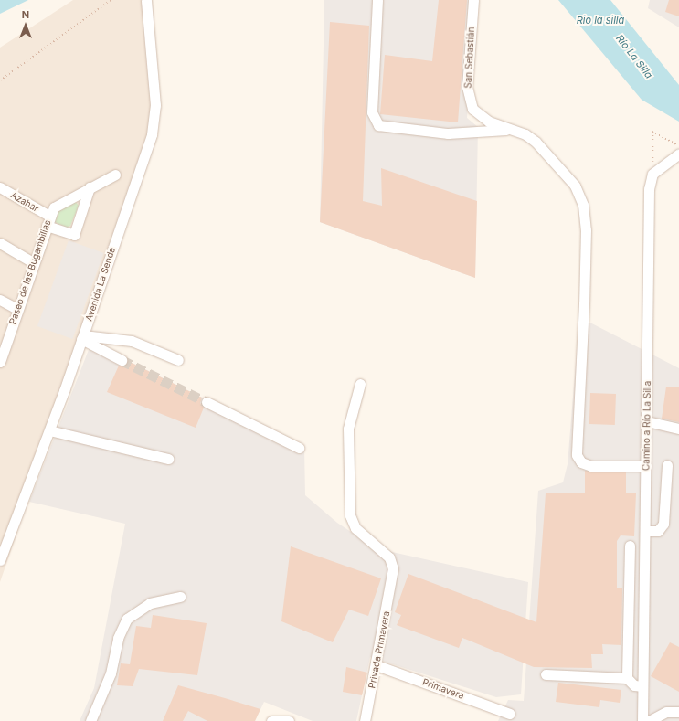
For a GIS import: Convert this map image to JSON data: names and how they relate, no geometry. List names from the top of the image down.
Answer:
{
  "streets": {
    "street": [
      "San Sebastián",
      "Azahar",
      "Paseo de las Bugambilias",
      "Avenida La Senda",
      "Camino a Río La Silla",
      "Privada Primavera",
      "Primavera"
    ]
  },
  "crossings": [
    ["San Sebastián", "Camino a Río La Silla"],
    ["Azahar", "Paseo de las Bugambilias"],
    ["Privada Primavera", "Primavera"]
  ],
  "water": ["Rio la silla", "Río La Silla"],
  "north": "top"
}
